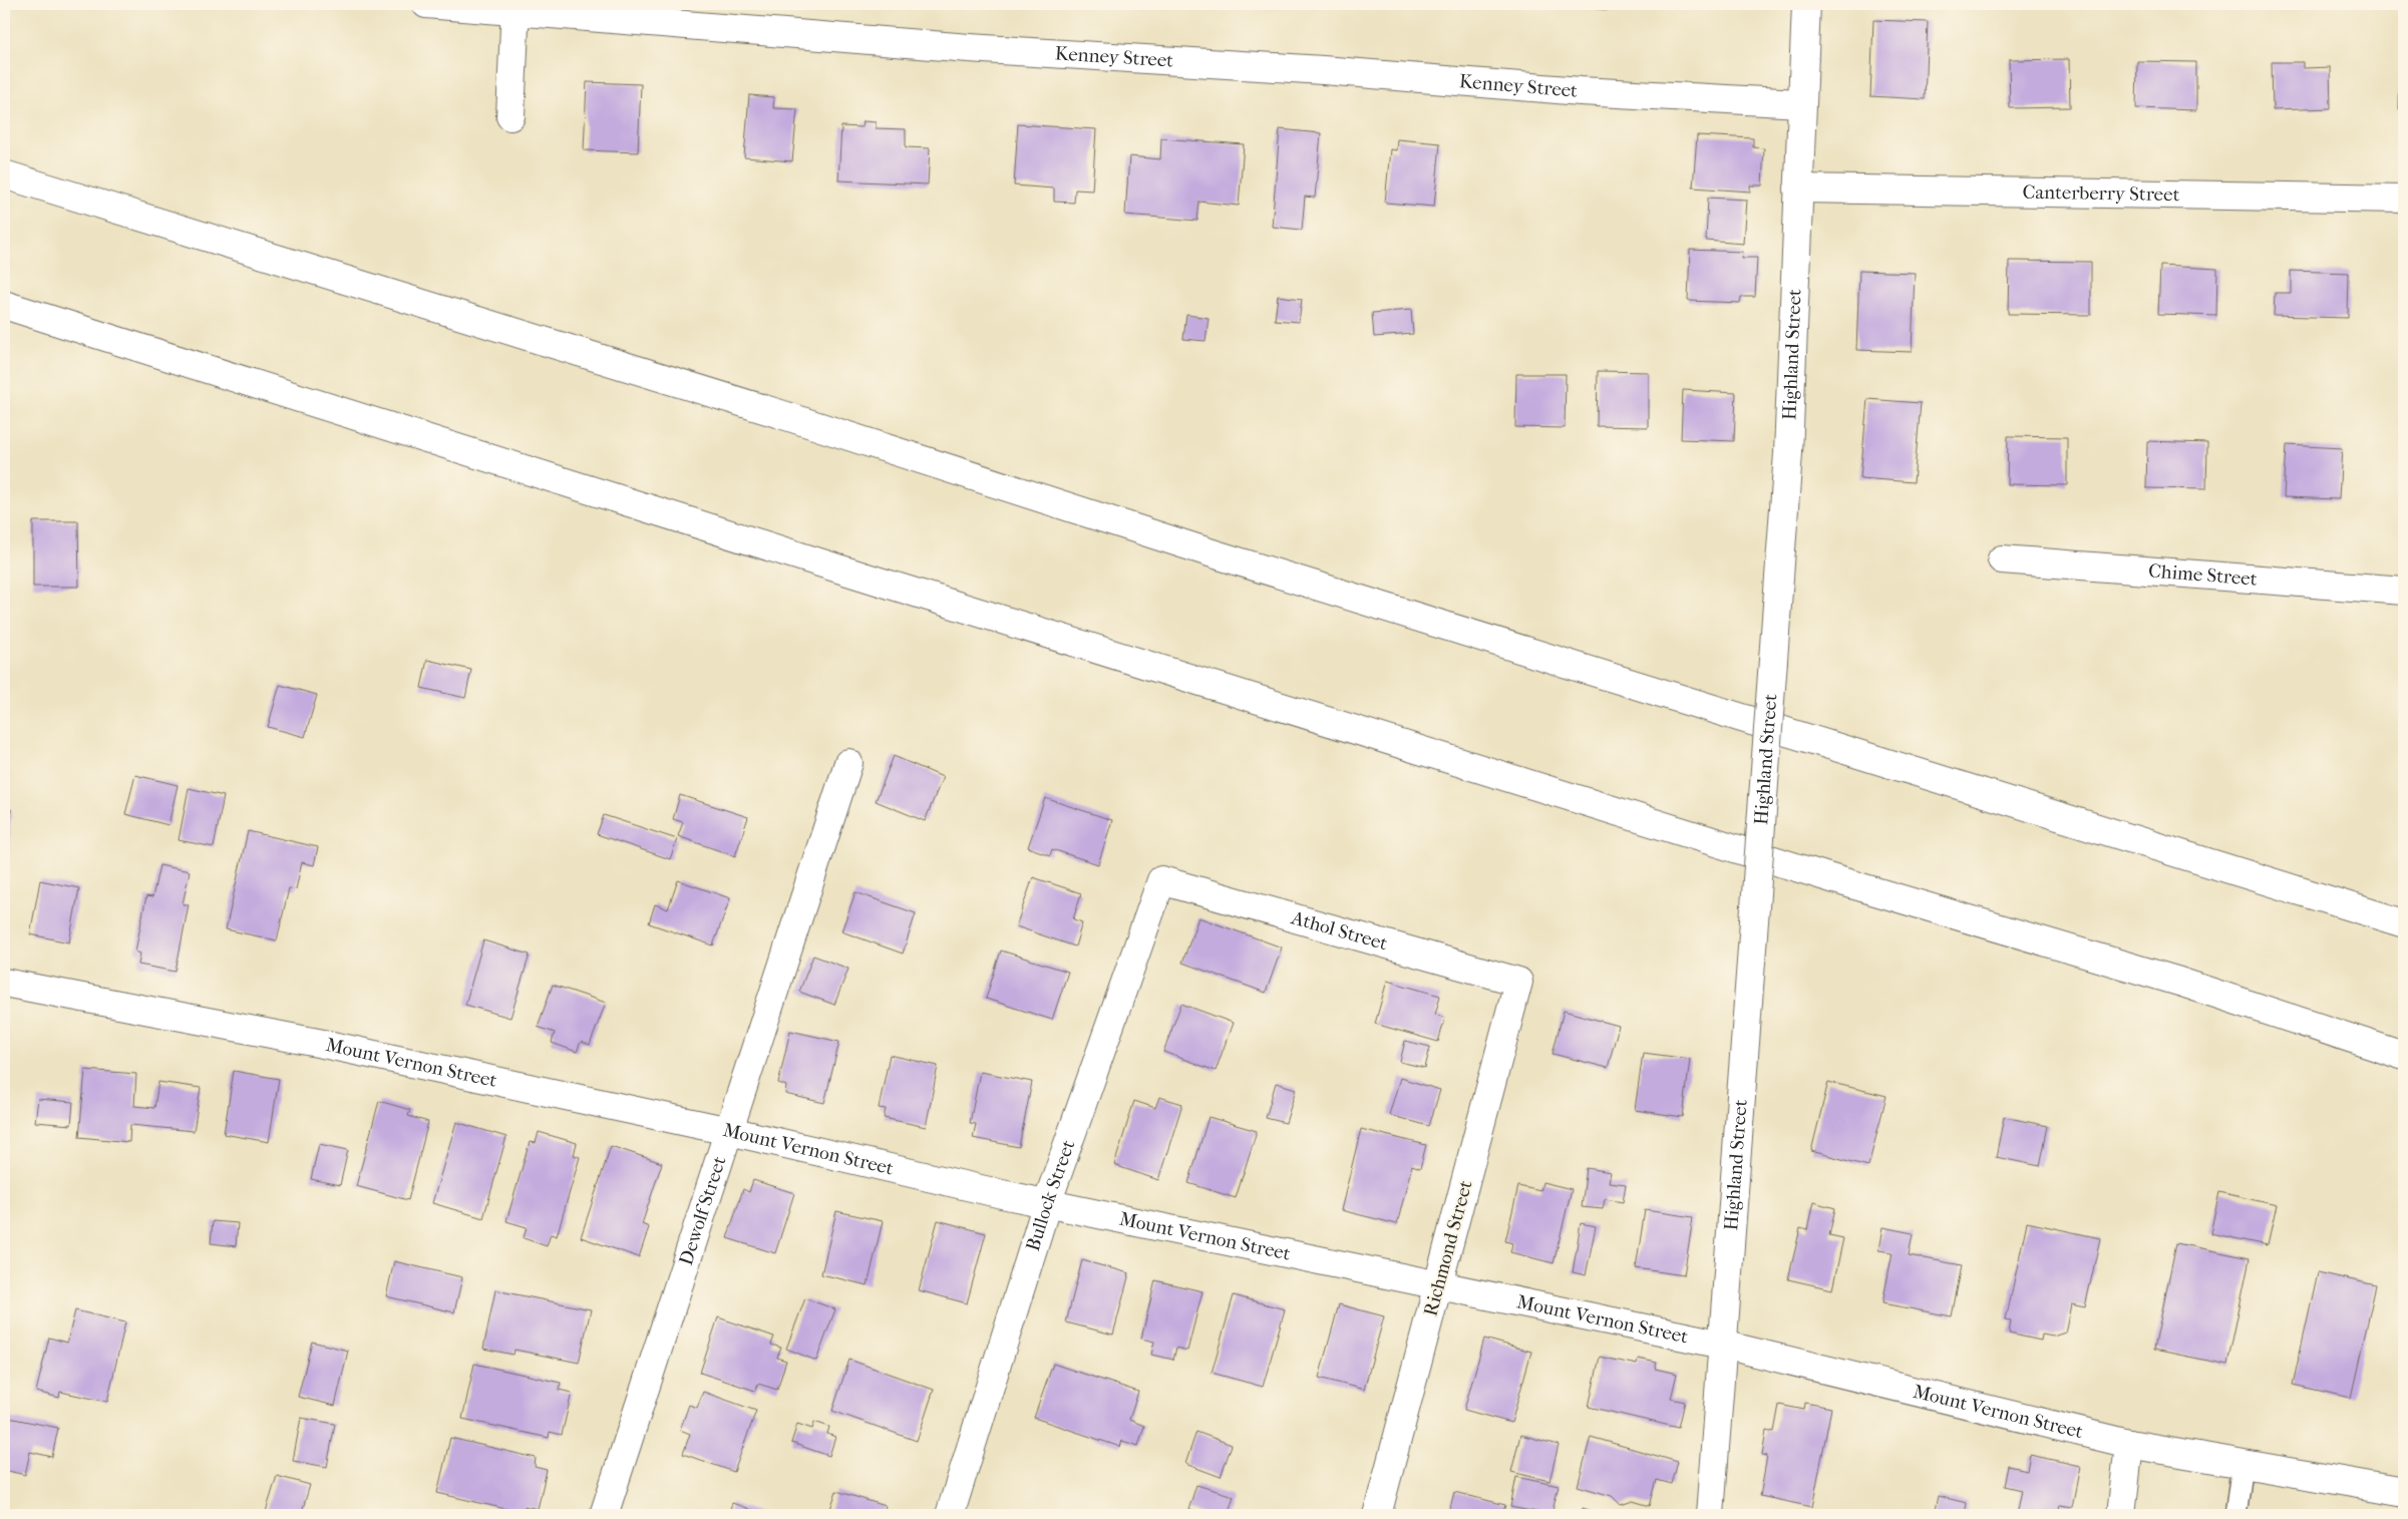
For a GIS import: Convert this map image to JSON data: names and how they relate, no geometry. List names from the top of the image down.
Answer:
{
  "streets": {
    "main road": [
      "Kenney Street",
      "Canterberry Street",
      "Highland Street",
      "Chime Street",
      "Athol Street",
      "Mount Vernon Street",
      "Bullock Street",
      "Dewolf Street",
      "Richmond Street"
    ]
  },
  "crossings": [
    ["Kenney Street", "Highland Street"],
    ["Canterberry Street", "Highland Street"],
    ["Highland Street", "Mount Vernon Street"],
    ["Athol Street", "Bullock Street"],
    ["Athol Street", "Richmond Street"],
    ["Mount Vernon Street", "Bullock Street"],
    ["Mount Vernon Street", "Dewolf Street"],
    ["Mount Vernon Street", "Richmond Street"]
  ]
}
